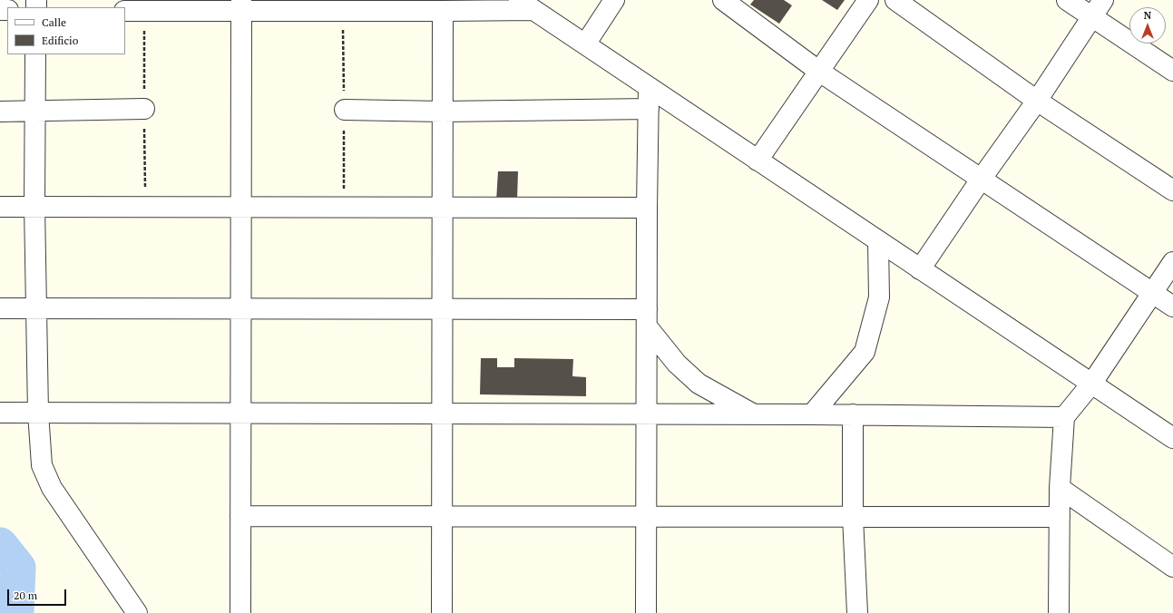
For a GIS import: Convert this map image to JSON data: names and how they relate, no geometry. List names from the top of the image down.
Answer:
{
  "legend": ["Calle", "Edificio"],
  "scale_bar": "20 m",
  "north": "top"
}
